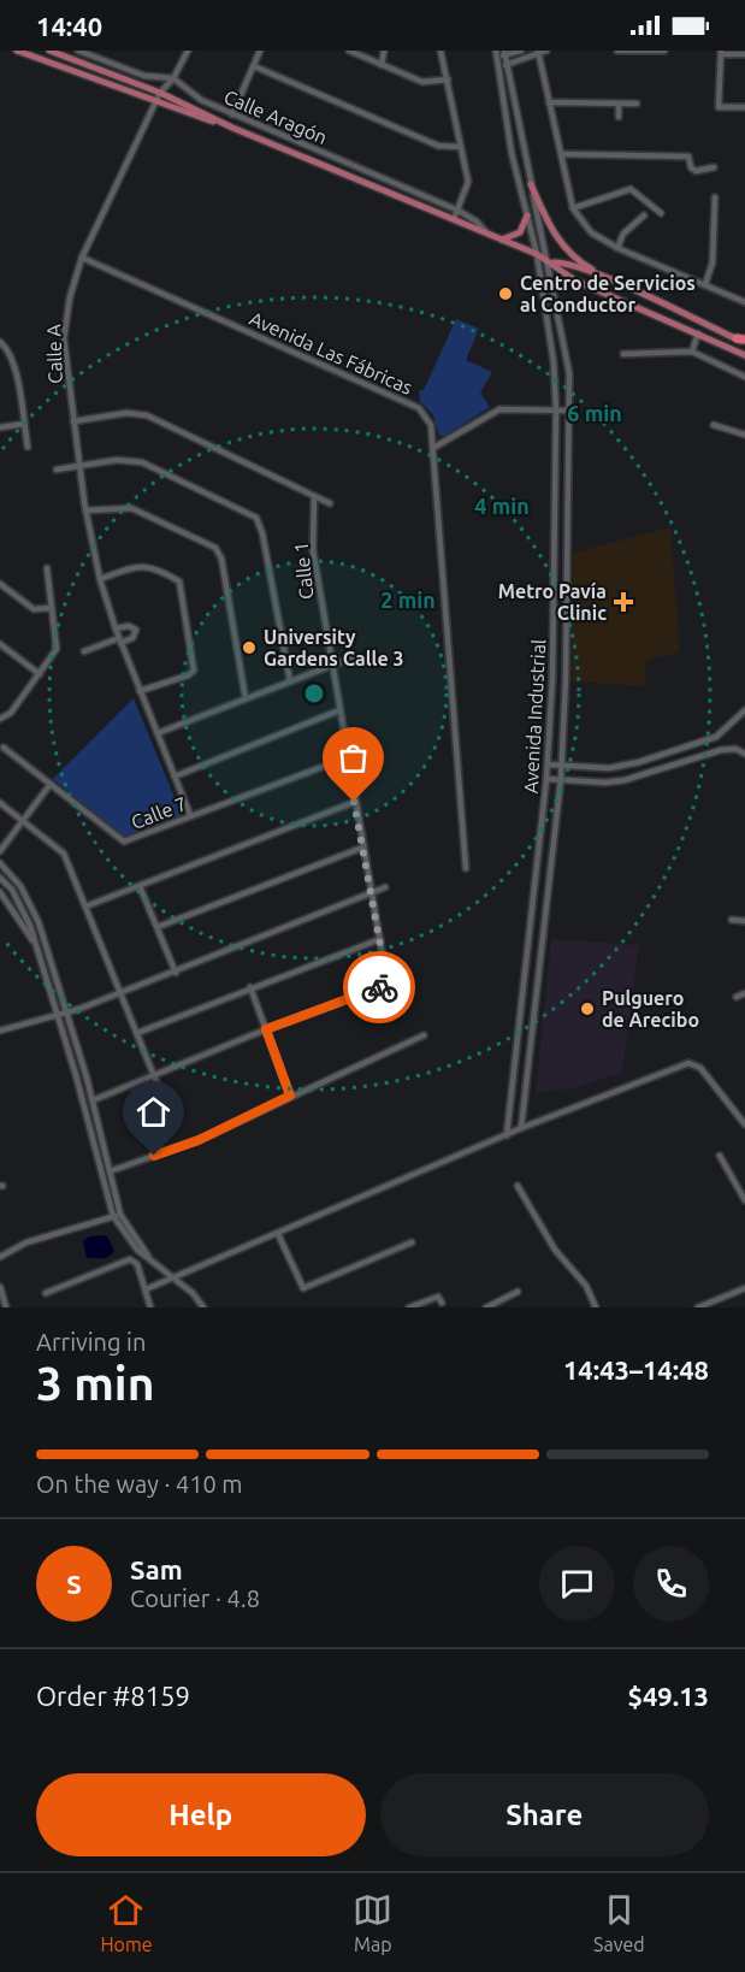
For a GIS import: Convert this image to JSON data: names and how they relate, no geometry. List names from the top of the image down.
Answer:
{
  "streets": {
    "street": [
      "Calle Aragón",
      "Avenida Las Fábricas",
      "Calle A",
      "Calle 1",
      "Avenida Industrial",
      "Calle 7"
    ]
  },
  "crossings": [
    ["Avenida Las Fábricas", "Calle A"],
    ["Calle A", "Calle 7"],
    ["Calle 1", "Calle 7"]
  ],
  "places": {
    "other": ["Centro de Servicios al Conductor", "University Gardens Calle 3", "Pulguero de Arecibo"],
    "health": ["Metro Pavía Clinic"]
  },
  "page": {
    "status": "14:40",
    "heading": ["3 min", "Arriving in", "14:43–14:48"],
    "panel": [
      "Sam",
      "Courier · 4.8",
      "Order #8159",
      "$49.13"
    ],
    "bar": "On the way · 410 m",
    "round": "S",
    "buttons": ["Help", "Share"],
    "tabs": ["Home", "Map", "Saved"]
  },
  "rings": ["6 min", "4 min", "2 min"]
}
